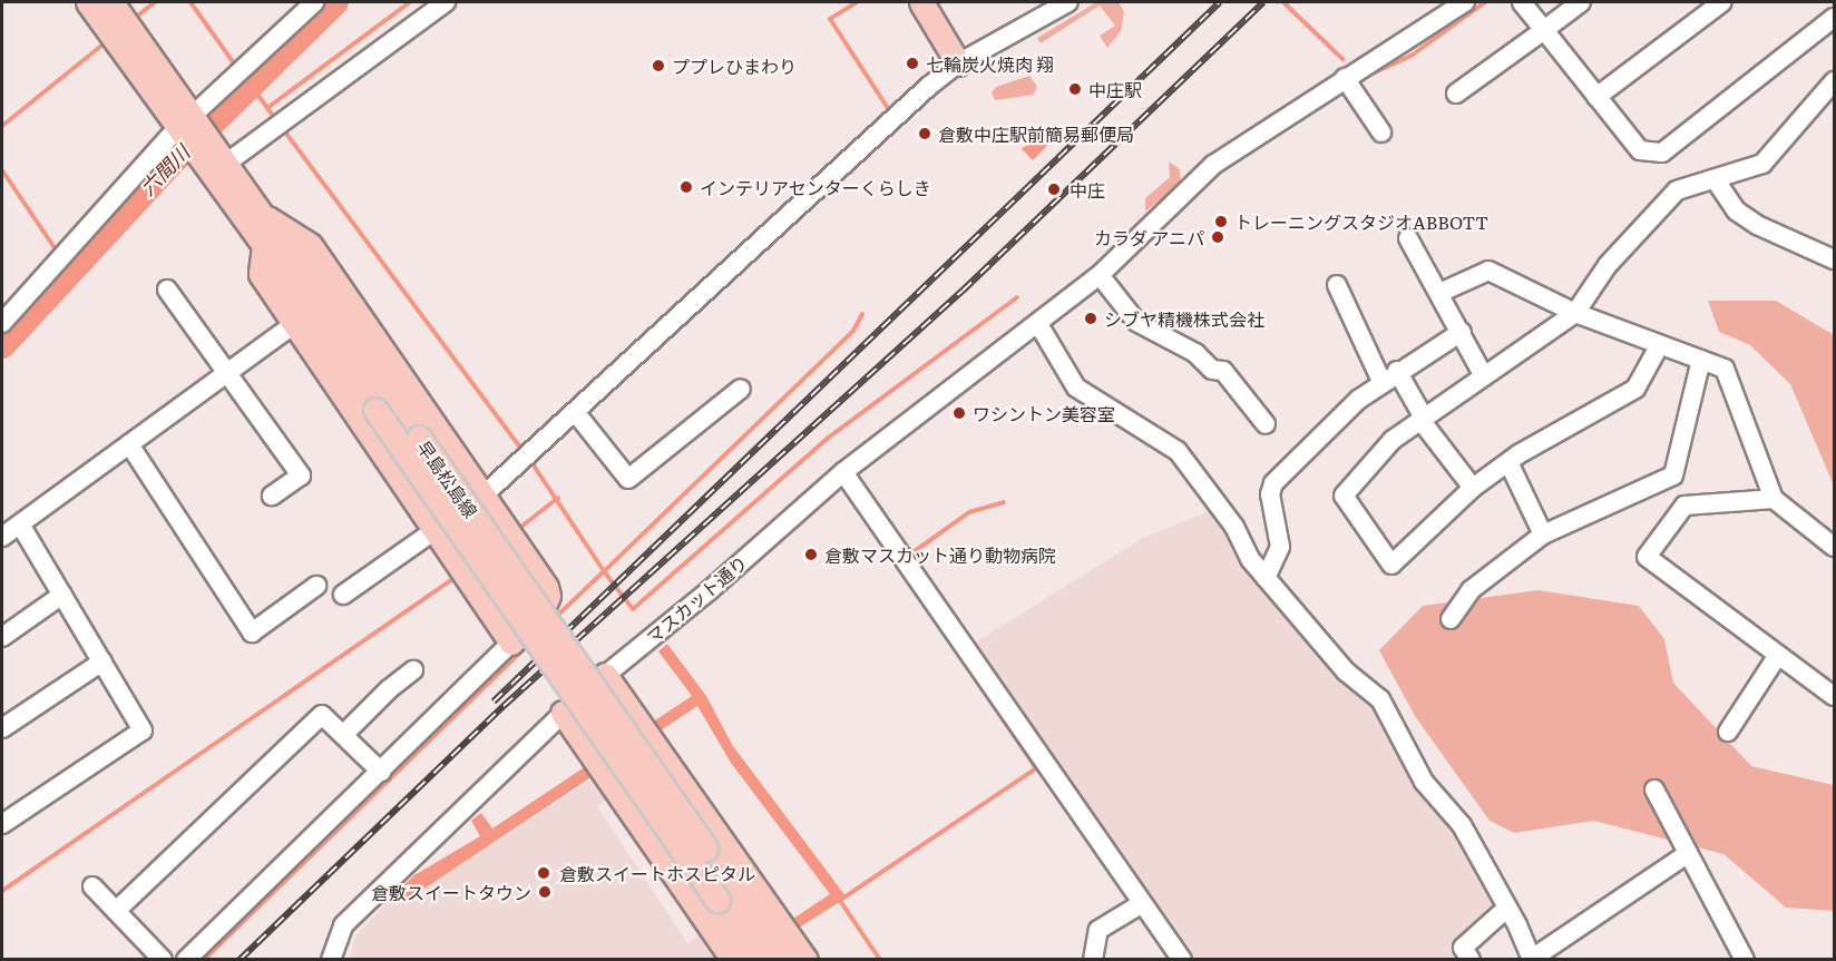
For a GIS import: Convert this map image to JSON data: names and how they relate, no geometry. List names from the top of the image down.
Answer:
{
  "streets": {
    "main road": ["早島松島線"],
    "street": ["マスカット通り"]
  },
  "water": ["六間川"],
  "places": [
    "七輪炭火焼肉 翔",
    "ププレひまわり",
    "中庄駅",
    "倉敷中庄駅前簡易郵便局",
    "インテリアセンターくらしき",
    "中庄",
    "トレーニングスタジオABBOTT",
    "カラダ アニパ",
    "シブヤ精機株式会社",
    "ワシントン美容室",
    "倉敷マスカット通り動物病院",
    "倉敷スイートホスピタル",
    "倉敷スイートタウン"
  ]
}
